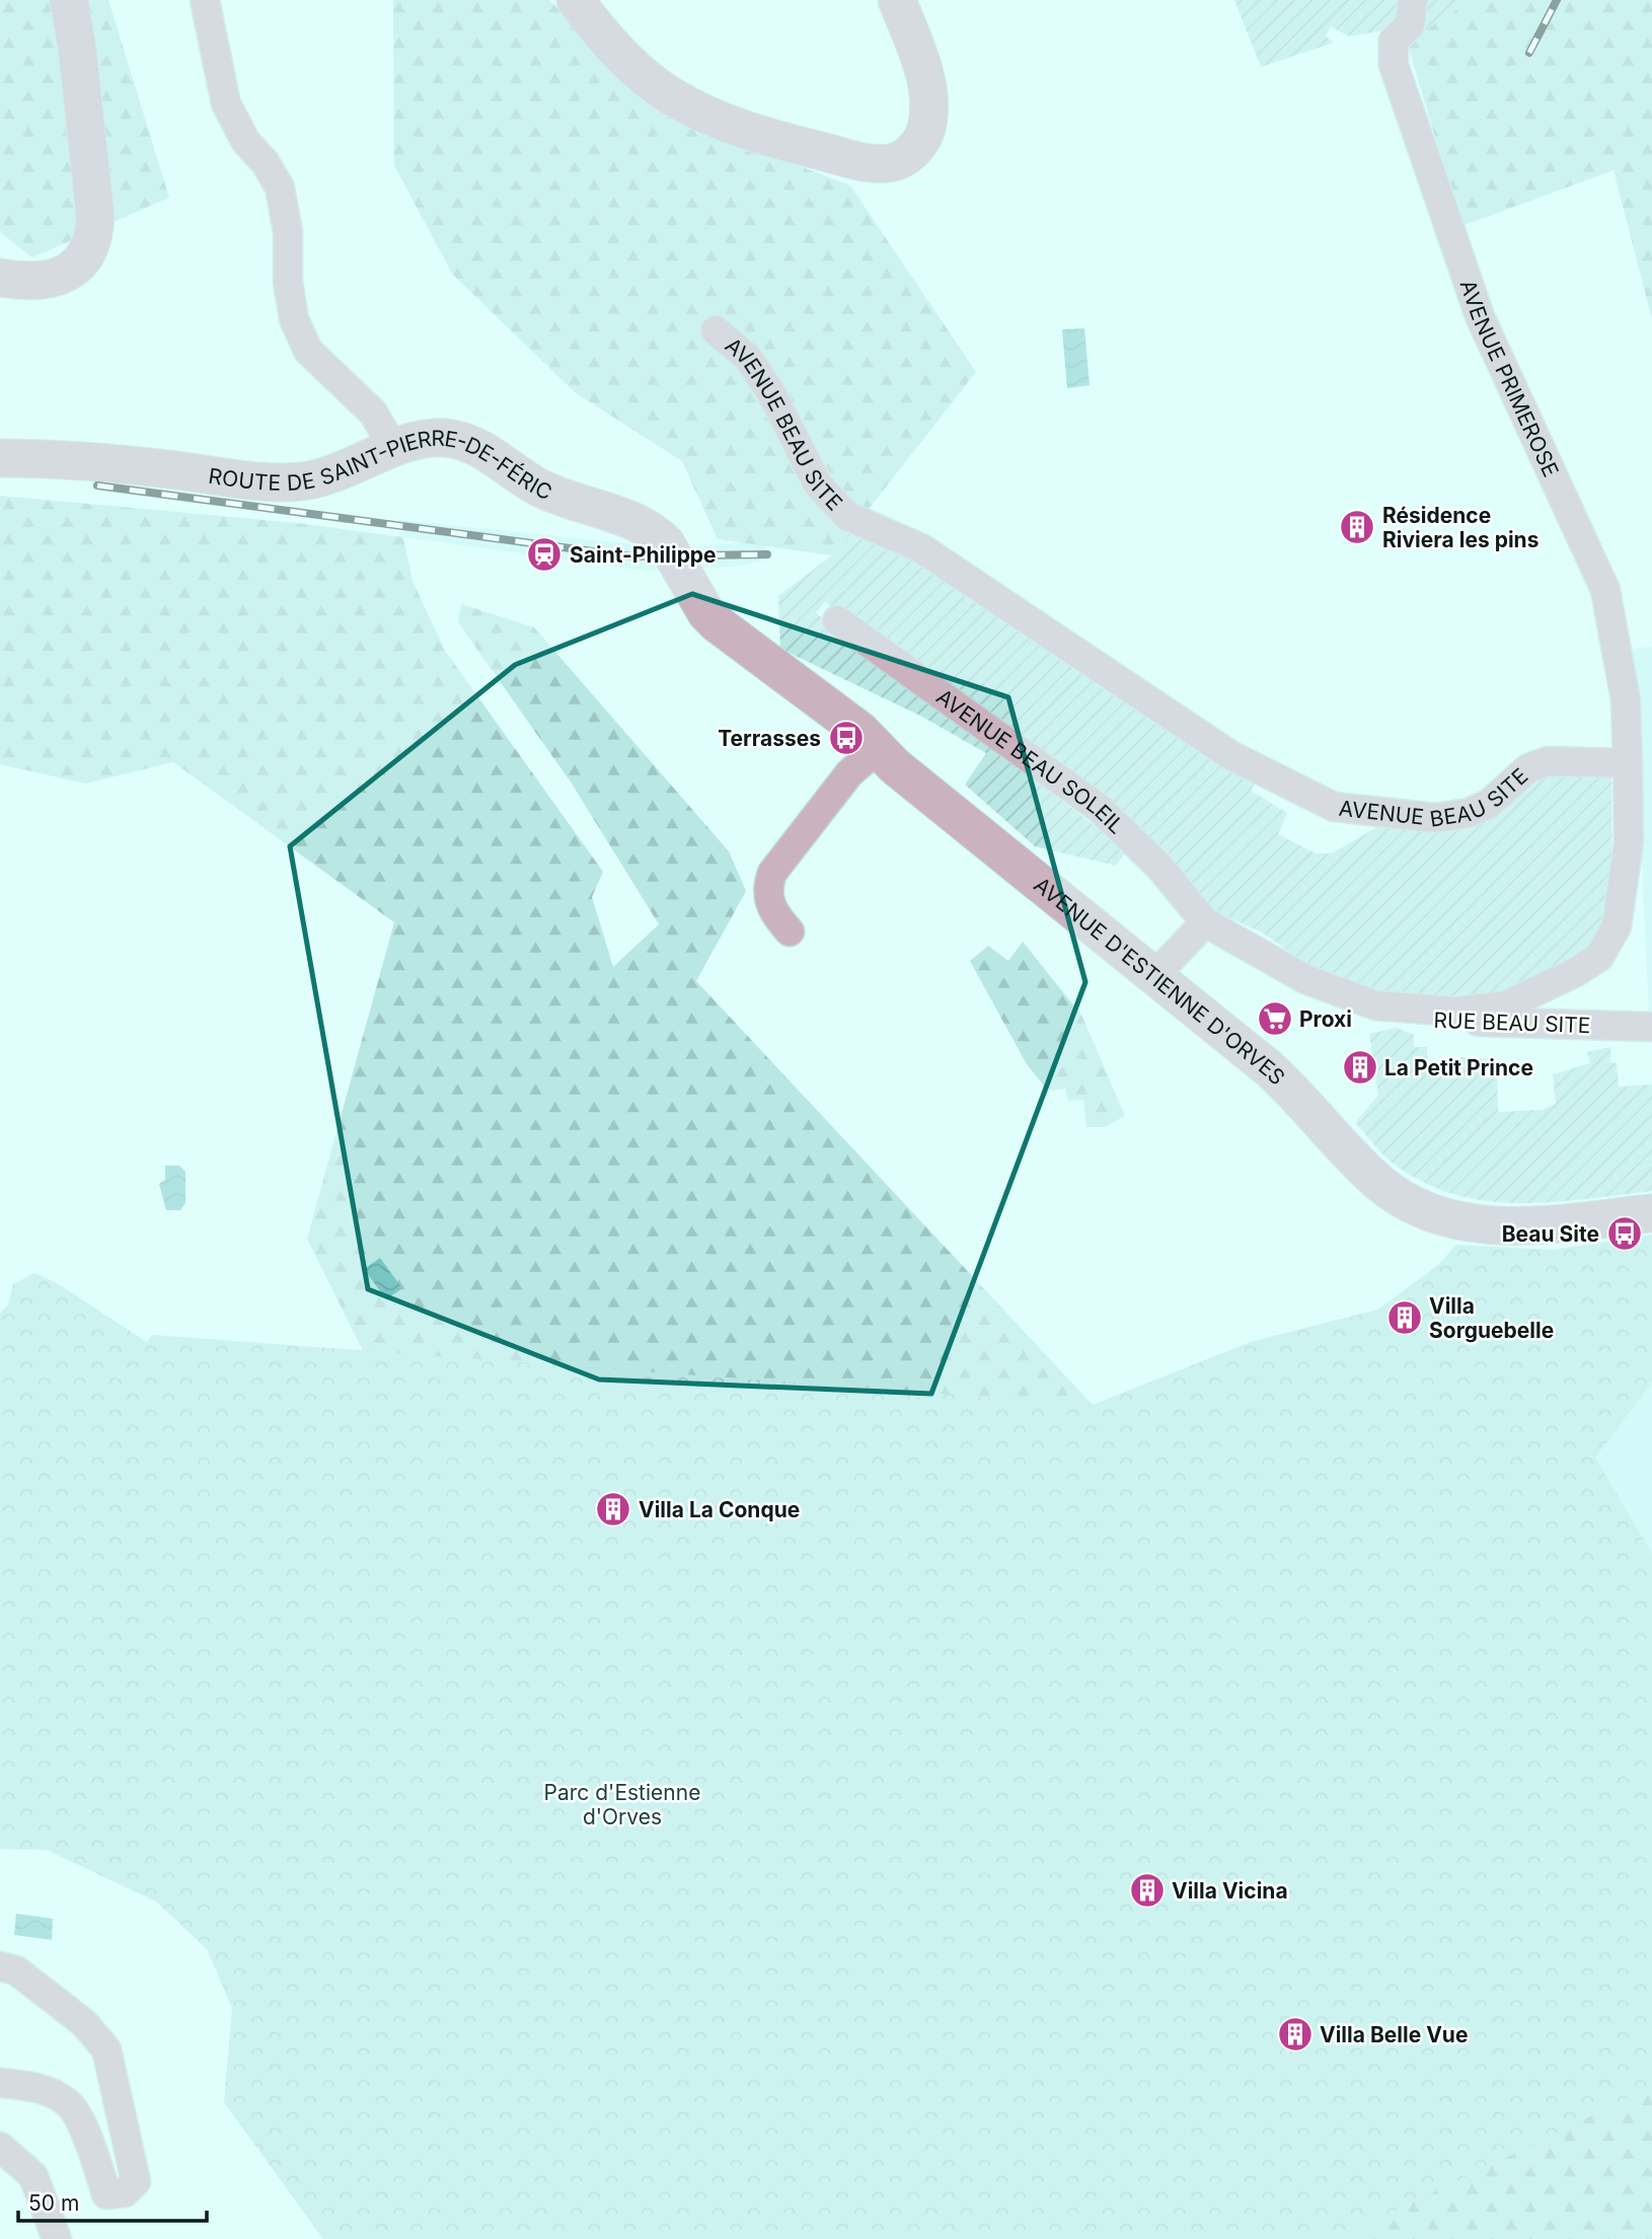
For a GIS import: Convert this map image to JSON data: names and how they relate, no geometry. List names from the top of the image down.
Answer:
{
  "streets": {
    "street": [
      "AVENUE PRIMEROSE",
      "AVENUE BEAU SITE",
      "ROUTE DE SAINT-PIERRE-DE-FÉRIC",
      "AVENUE BEAU SOLEIL",
      "AVENUE D'ESTIENNE D'ORVES",
      "RUE BEAU SITE"
    ]
  },
  "crossings": [
    ["AVENUE PRIMEROSE", "AVENUE BEAU SITE"],
    ["ROUTE DE SAINT-PIERRE-DE-FÉRIC", "AVENUE D'ESTIENNE D'ORVES"]
  ],
  "parks": ["Parc d'Estienne d'Orves"],
  "places": {
    "building": [
      "Résidence Riviera les pins",
      "La Petit Prince",
      "Villa Sorguebelle",
      "Villa La Conque",
      "Villa Vicina",
      "Villa Belle Vue"
    ],
    "station": ["Saint-Philippe"],
    "bus stop": ["Terrasses", "Beau Site"],
    "supermarket": ["Proxi"]
  },
  "scale_bar": "50 m"
}
